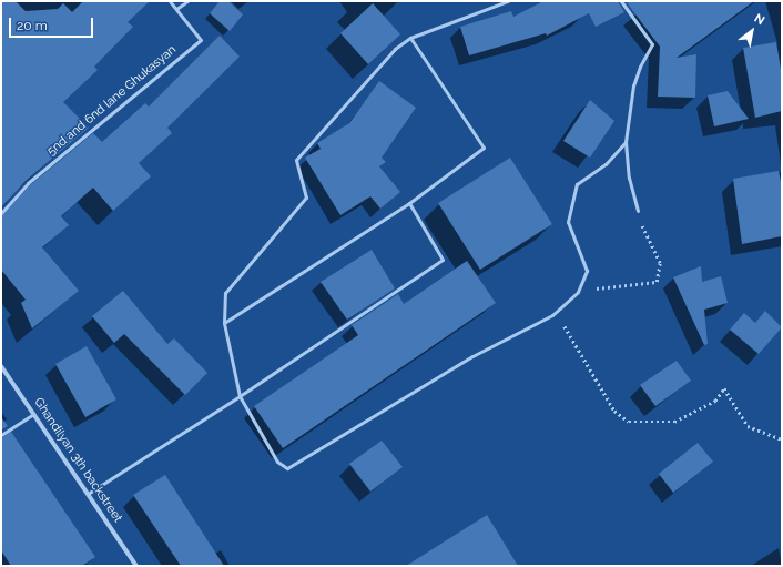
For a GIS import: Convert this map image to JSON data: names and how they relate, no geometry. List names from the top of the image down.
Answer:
{
  "streets": {
    "street": ["Ghandilyan 3th backstreet"],
    "lane": ["5nd and 6nd lane Ghukasyan"]
  },
  "scale_bar": "20 m",
  "north": "top right"
}
